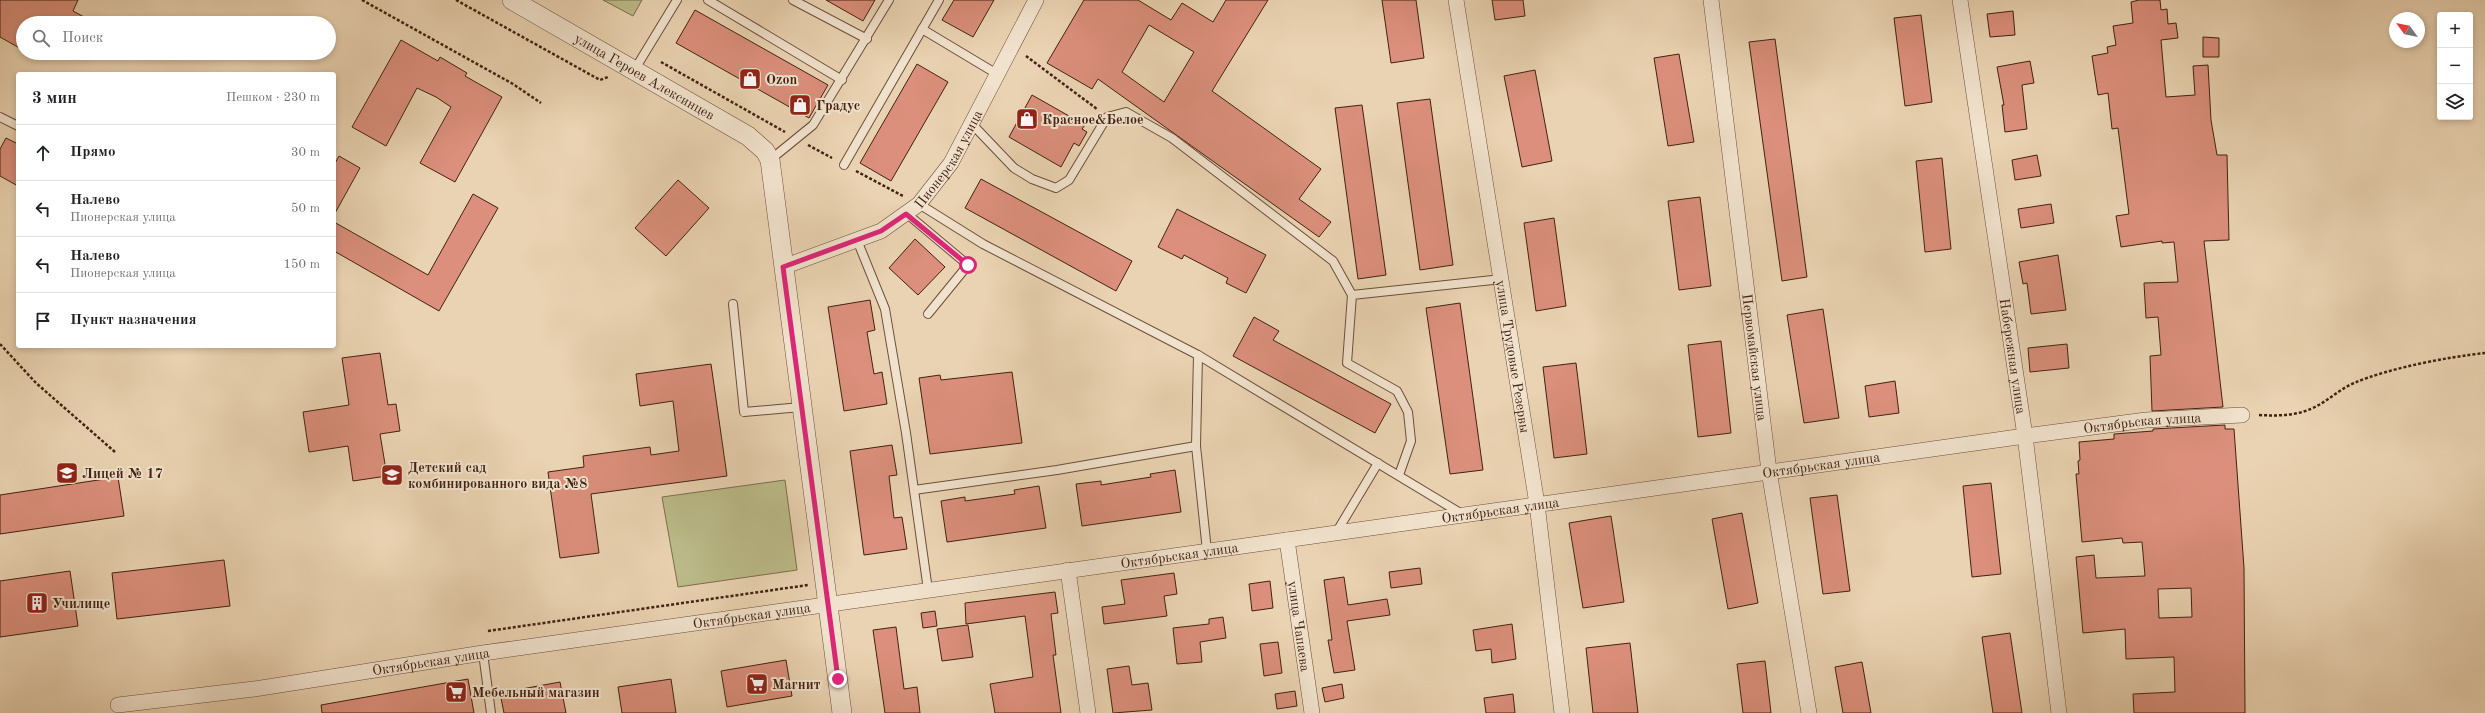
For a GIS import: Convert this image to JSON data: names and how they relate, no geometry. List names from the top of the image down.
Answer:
{
  "streets": {
    "street": [
      "улица Героев Алексинцев",
      "Пионерская улица",
      "улица Трудовые Резервы",
      "Набережная улица",
      "Первомайская улица",
      "Октябрьская улица",
      "улица Чапаева"
    ]
  },
  "crossings": [
    ["улица Трудовые Резервы", "Октябрьская улица"],
    ["Набережная улица", "Октябрьская улица"],
    ["Первомайская улица", "Октябрьская улица"],
    ["Октябрьская улица", "улица Чапаева"]
  ],
  "places": {
    "shop": ["Ozon", "Градус", "Красное&Белое"],
    "school or university": ["Лицей № 17", "Детский сад комбинированного вида №8"],
    "building": ["Училище"],
    "supermarket": ["Магнит", "Мебельный магазин"]
  },
  "north": "top left",
  "page": {
    "map_buttons": ["+", "−"],
    "search": "Поиск",
    "heading": ["3 мин", "Пешком · 230 m"],
    "list": [
      ["Прямо", "30 m"],
      ["Налево", "Пионерская улица", "50 m"],
      ["Налево", "Пионерская улица", "150 m"],
      "Пункт назначения"
    ]
  }
}
